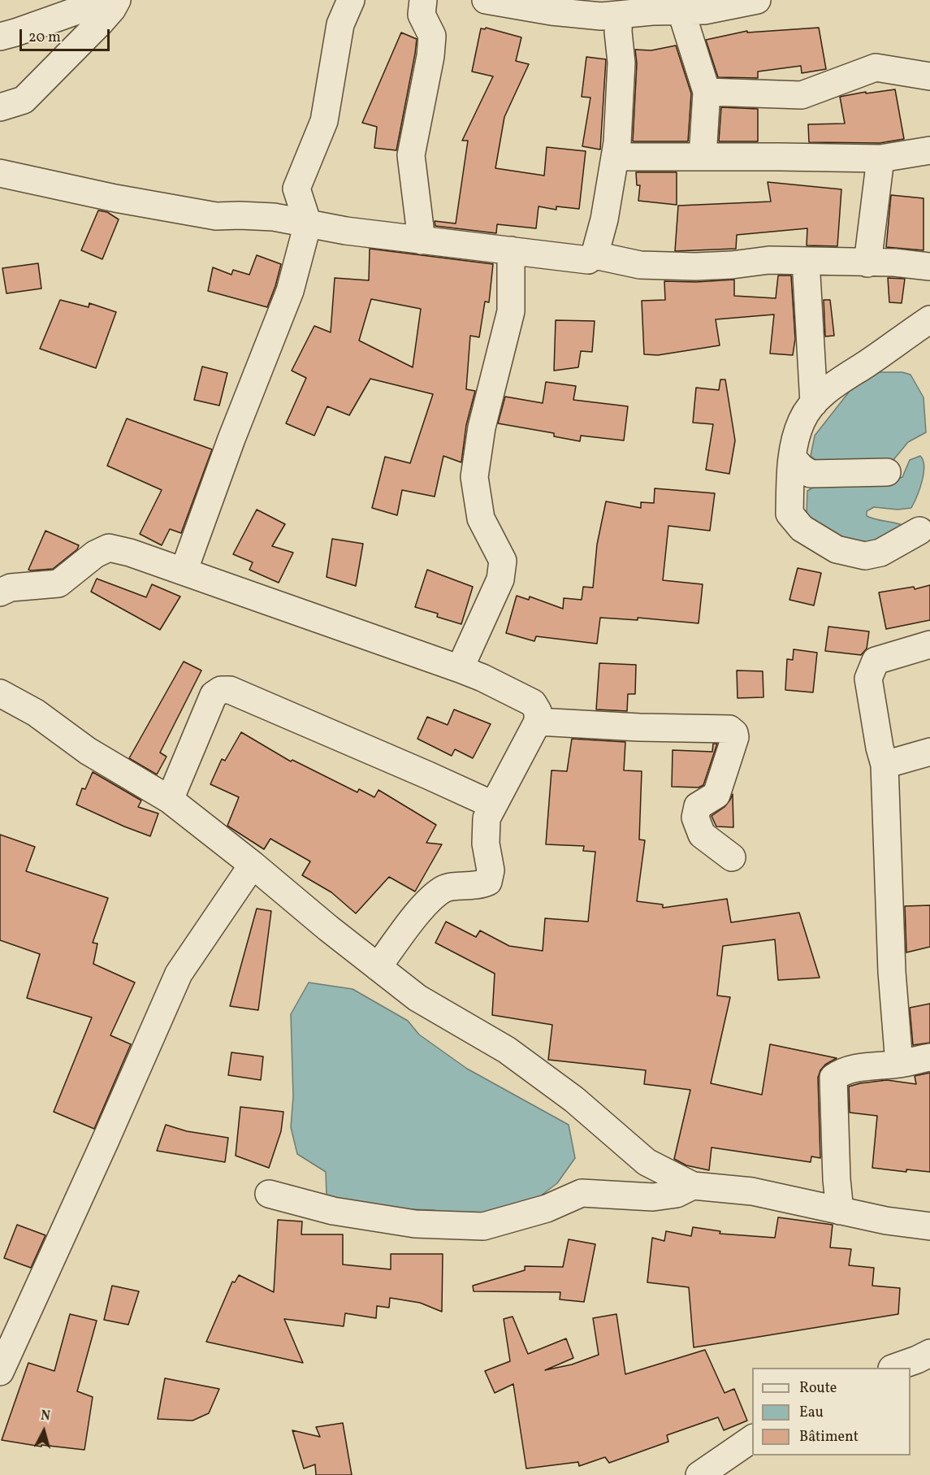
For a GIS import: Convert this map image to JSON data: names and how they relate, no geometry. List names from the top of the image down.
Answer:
{
  "legend": ["Route", "Eau", "Bâtiment"],
  "scale_bar": "20 m",
  "north": "top"
}
